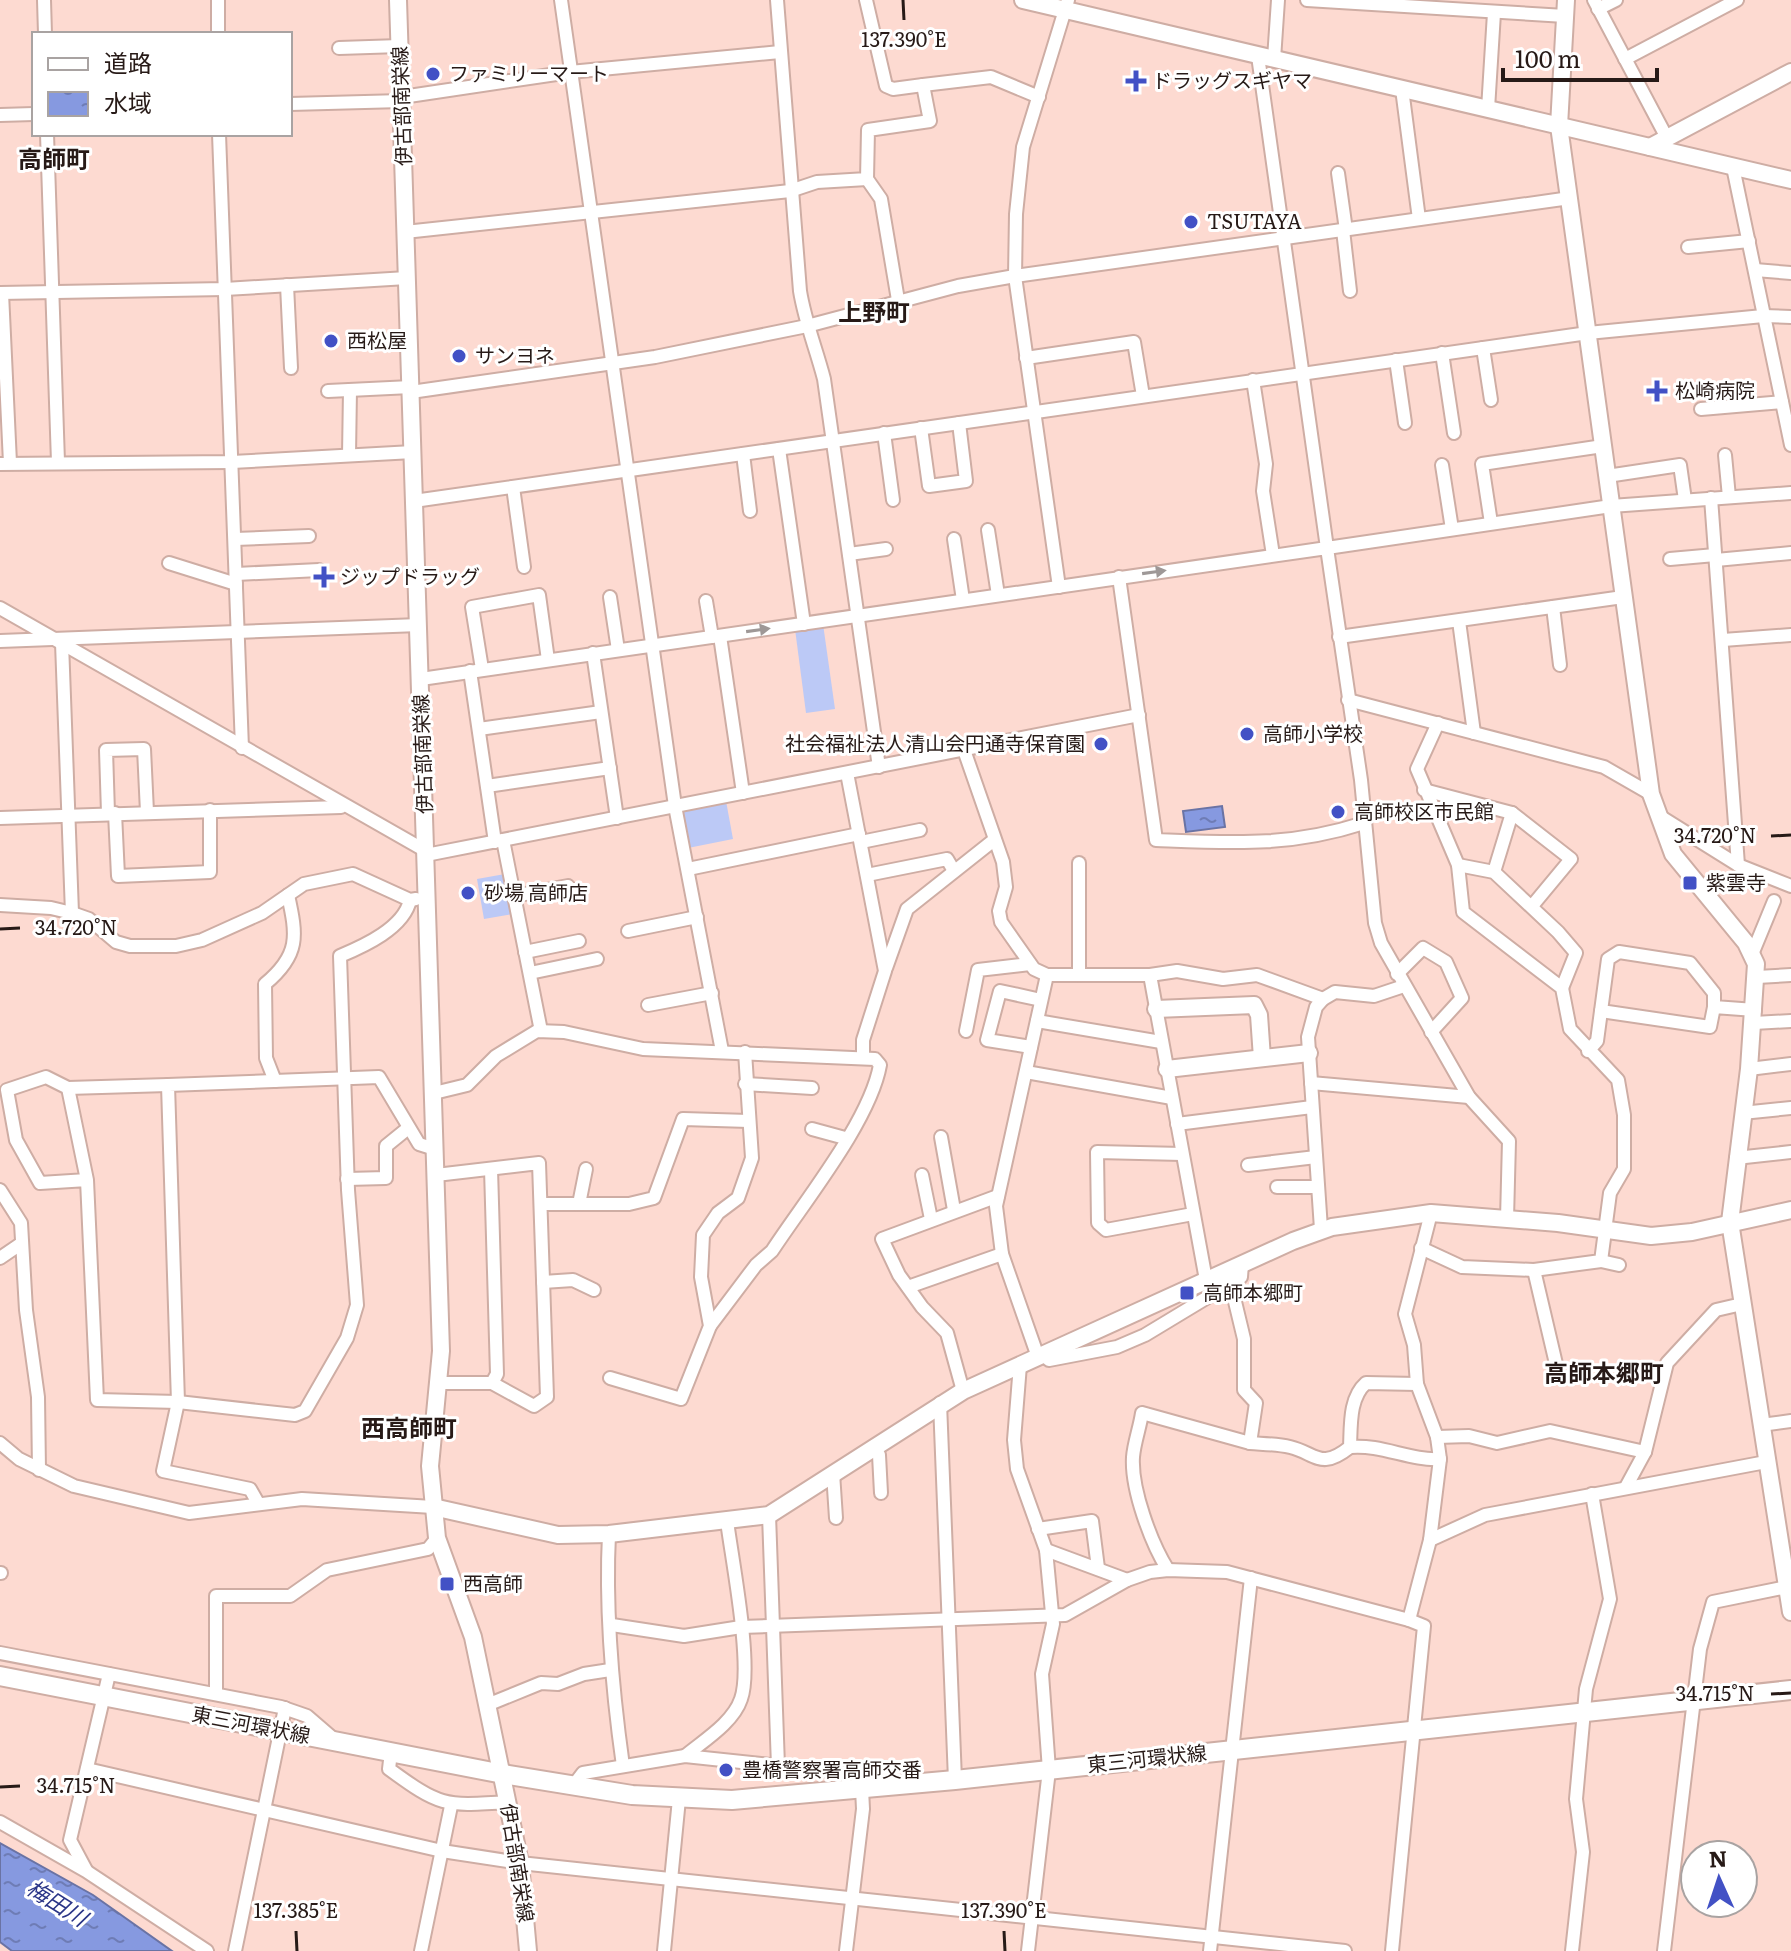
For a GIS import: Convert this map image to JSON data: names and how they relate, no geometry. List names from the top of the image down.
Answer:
{
  "streets": {
    "main road": ["東三河環状線"],
    "street": ["伊古部南栄線"]
  },
  "crossings": [
    ["伊古部南栄線", "東三河環状線"]
  ],
  "districts": [
    "高師町",
    "上野町",
    "高師本郷町",
    "西高師町"
  ],
  "water": ["梅田川"],
  "places": {
    "other": [
      "ファミリーマート",
      "TSUTAYA",
      "西松屋",
      "サンヨネ",
      "高師小学校",
      "社会福祉法人清山会円通寺保育園",
      "高師校区市民館",
      "砂場 高師店",
      "豊橋警察署高師交番"
    ],
    "health": ["ドラッグスギヤマ", "松崎病院", "ジップドラッグ"],
    "transit": ["紫雲寺", "高師本郷町", "西高師"]
  },
  "legend": ["道路", "水域"],
  "scale_bar": "100 m",
  "north": "top",
  "coordinates": [
    "137.390°E",
    "34.720°N",
    "34.715°N",
    "137.385°E"
  ]
}
